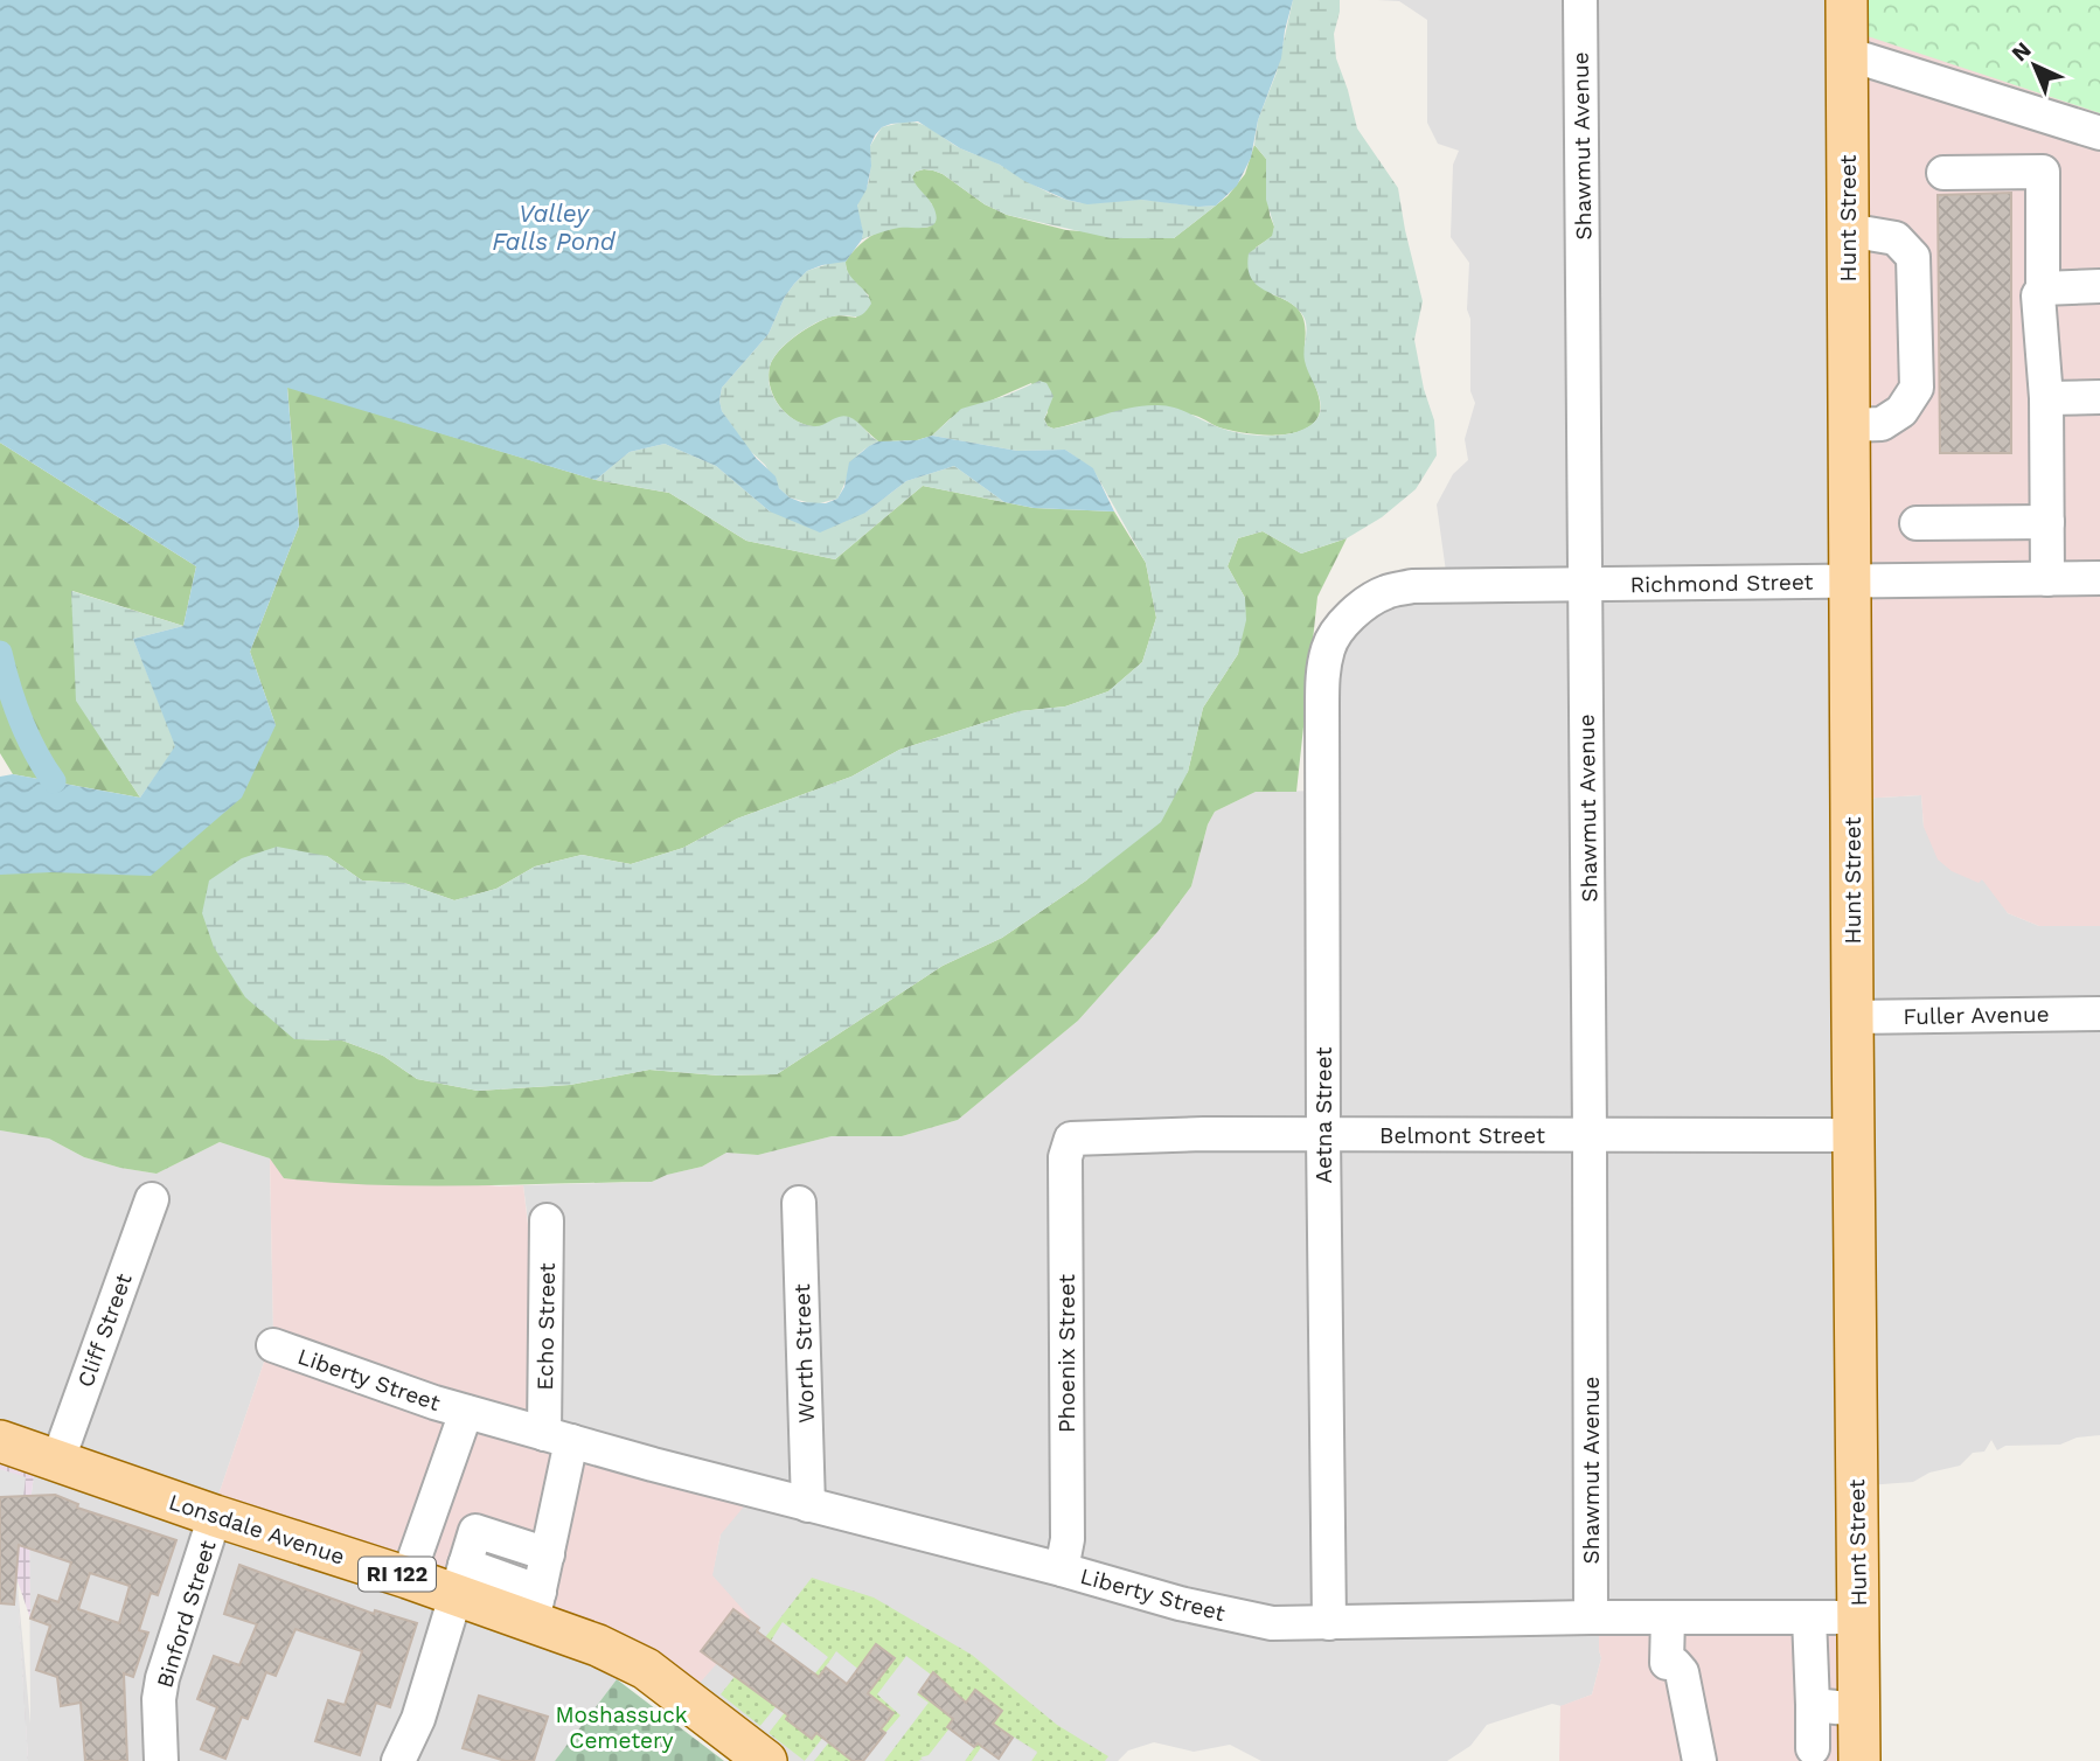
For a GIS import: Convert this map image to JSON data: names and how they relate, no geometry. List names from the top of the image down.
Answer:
{
  "streets": {
    "main road": ["Hunt Street", "Lonsdale Avenue", "RI 122"],
    "street": [
      "Shawmut Avenue",
      "Richmond Street",
      "Fuller Avenue",
      "Aetna Street",
      "Belmont Street",
      "Echo Street",
      "Cliff Street",
      "Worth Street",
      "Phoenix Street",
      "Liberty Street",
      "Binford Street"
    ]
  },
  "crossings": [
    ["Shawmut Avenue", "Richmond Street"],
    ["Shawmut Avenue", "Belmont Street"],
    ["Shawmut Avenue", "Liberty Street"],
    ["Hunt Street", "Richmond Street"],
    ["Hunt Street", "Fuller Avenue"],
    ["Hunt Street", "Belmont Street"],
    ["Hunt Street", "Liberty Street"],
    ["Richmond Street", "Aetna Street"],
    ["Aetna Street", "Belmont Street"],
    ["Aetna Street", "Liberty Street"],
    ["Belmont Street", "Phoenix Street"],
    ["Echo Street", "Liberty Street"],
    ["Echo Street", "Lonsdale Avenue"],
    ["Cliff Street", "Lonsdale Avenue"],
    ["Worth Street", "Liberty Street"],
    ["Phoenix Street", "Liberty Street"],
    ["Liberty Street", "Lonsdale Avenue"],
    ["Lonsdale Avenue", "Binford Street"]
  ],
  "water": ["Valley Falls Pond"],
  "parks": ["Moshassuck Cemetery"],
  "north": "top left"
}
